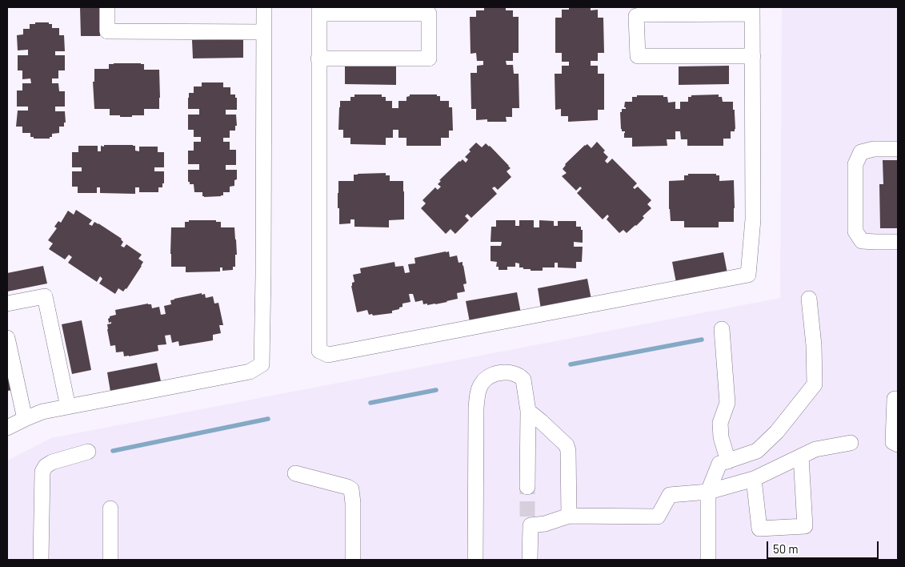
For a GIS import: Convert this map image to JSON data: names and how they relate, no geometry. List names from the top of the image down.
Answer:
{
  "scale_bar": "50 m"
}
